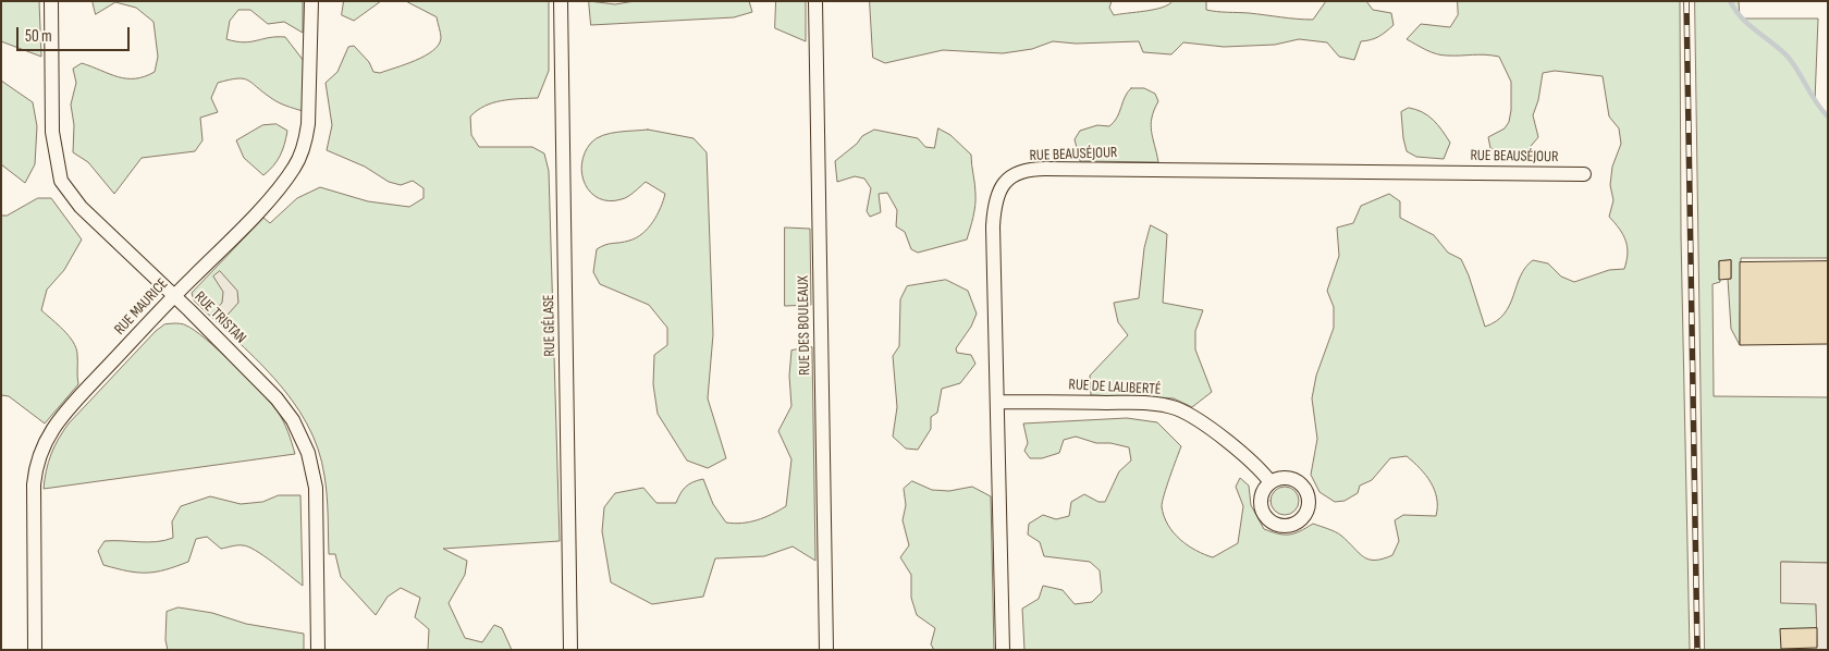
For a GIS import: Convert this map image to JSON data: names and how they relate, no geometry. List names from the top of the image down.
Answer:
{
  "streets": {
    "street": [
      "RUE BEAUSÉJOUR",
      "RUE MAURICE",
      "RUE TRISTAN",
      "RUE GÉLASE",
      "RUE DES BOULEAUX",
      "RUE DE LALIBERTÉ"
    ]
  },
  "crossings": [
    ["RUE BEAUSÉJOUR", "RUE DE LALIBERTÉ"],
    ["RUE MAURICE", "RUE TRISTAN"]
  ],
  "scale_bar": "50 m"
}
